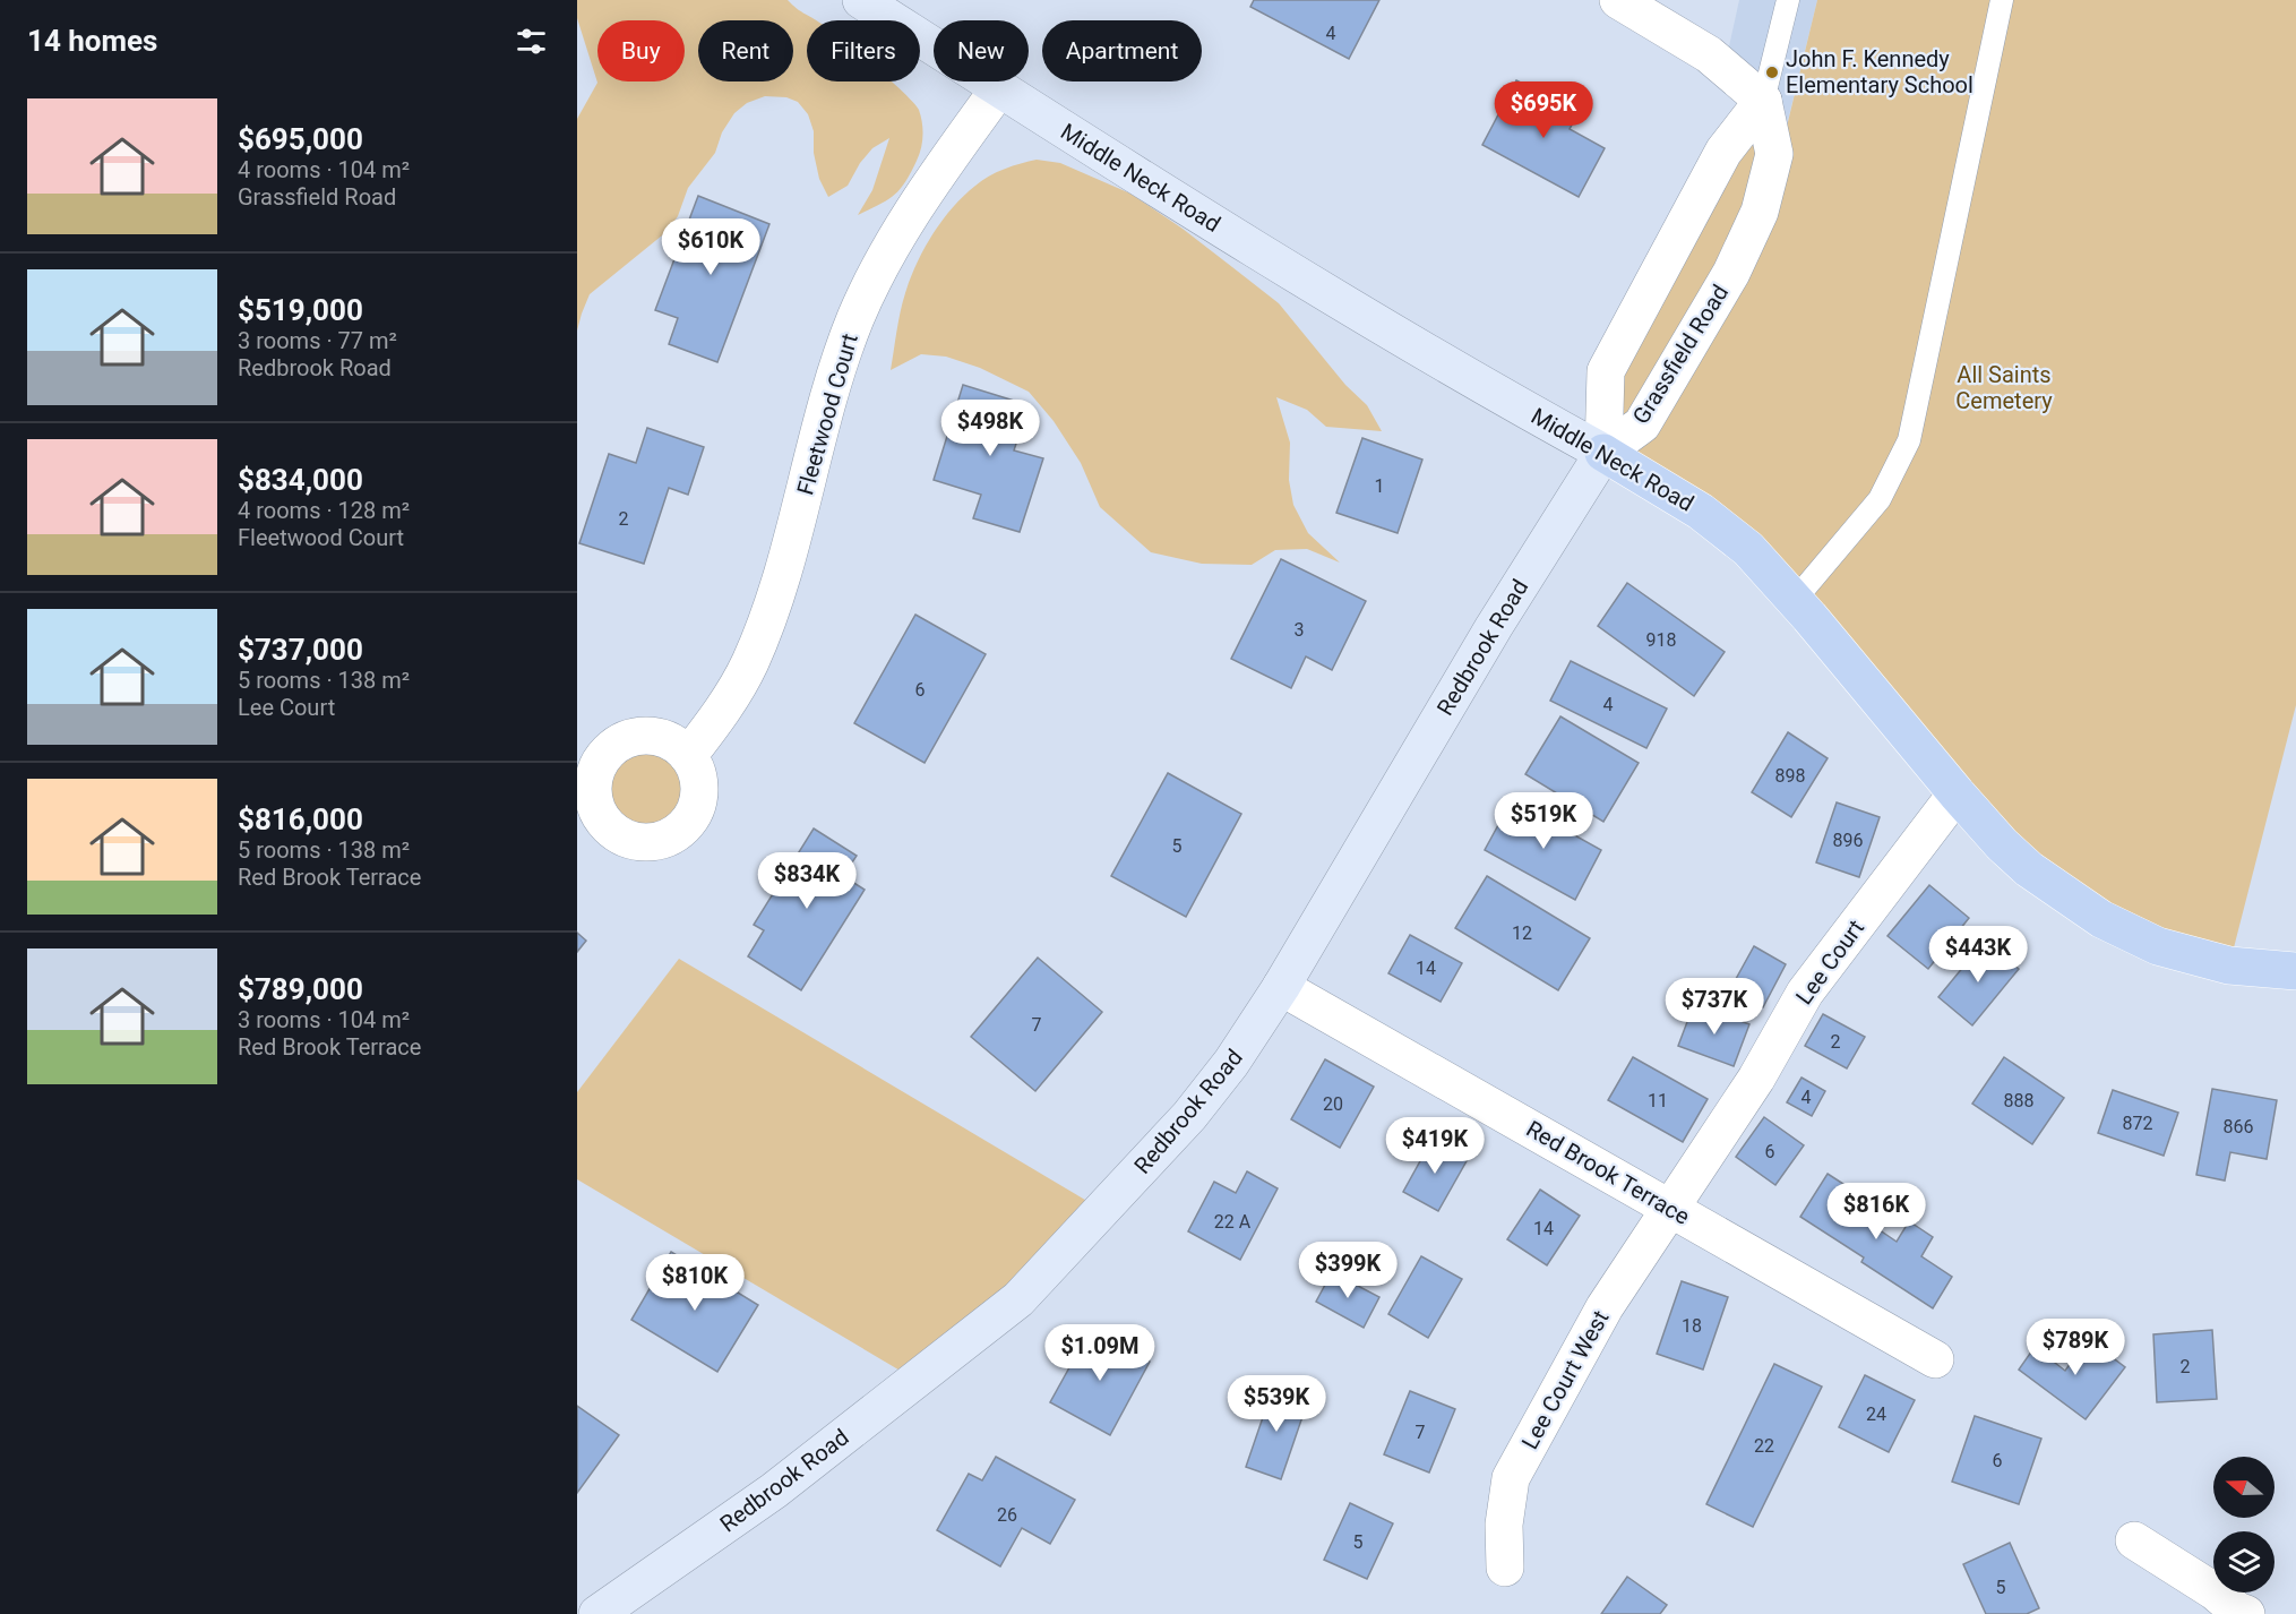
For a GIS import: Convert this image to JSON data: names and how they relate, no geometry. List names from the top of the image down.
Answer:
{
  "streets": {
    "main road": ["Middle Neck Road", "Redbrook Road"],
    "street": [
      "Grassfield Road",
      "Fleetwood Court",
      "Lee Court",
      "Red Brook Terrace",
      "Lee Court West"
    ]
  },
  "crossings": [
    ["Middle Neck Road", "Grassfield Road"],
    ["Middle Neck Road", "Fleetwood Court"],
    ["Middle Neck Road", "Redbrook Road"],
    ["Middle Neck Road", "Lee Court"],
    ["Grassfield Road", "Redbrook Road"],
    ["Redbrook Road", "Red Brook Terrace"],
    ["Lee Court", "Red Brook Terrace"],
    ["Lee Court", "Lee Court West"],
    ["Red Brook Terrace", "Lee Court West"]
  ],
  "parks": ["All Saints Cemetery"],
  "places": ["John F. Kennedy Elementary School"],
  "house_numbers": [
    "4",
    "1",
    "2",
    "3",
    "918",
    "6",
    "4",
    "898",
    "896",
    "5",
    "12",
    "14",
    "7",
    "2",
    "4",
    "11",
    "888",
    "20",
    "872",
    "866",
    "6",
    "22 A",
    "14",
    "18",
    "2",
    "24",
    "7",
    "22",
    "6",
    "26",
    "5",
    "5"
  ],
  "north": "left",
  "page": {
    "heading": "14 homes",
    "chip": [
      "Buy",
      "Rent",
      "Filters",
      "New",
      "Apartment"
    ],
    "list": [
      {
        "name": "$695,000",
        "note": "4 rooms · 104 m² · Grassfield Road"
      },
      {
        "name": "$519,000",
        "note": "3 rooms · 77 m² · Redbrook Road"
      },
      {
        "name": "$834,000",
        "note": "4 rooms · 128 m² · Fleetwood Court"
      },
      {
        "name": "$737,000",
        "note": "5 rooms · 138 m² · Lee Court"
      },
      {
        "name": "$816,000",
        "note": "5 rooms · 138 m² · Red Brook Terrace"
      },
      {
        "name": "$789,000",
        "note": "3 rooms · 104 m² · Red Brook Terrace"
      }
    ],
    "price": [
      "$695K",
      "$610K",
      "$498K",
      "$519K",
      "$834K",
      "$443K",
      "$737K",
      "$419K",
      "$816K",
      "$399K",
      "$810K",
      "$789K",
      "$1.09M",
      "$539K"
    ]
  }
}
